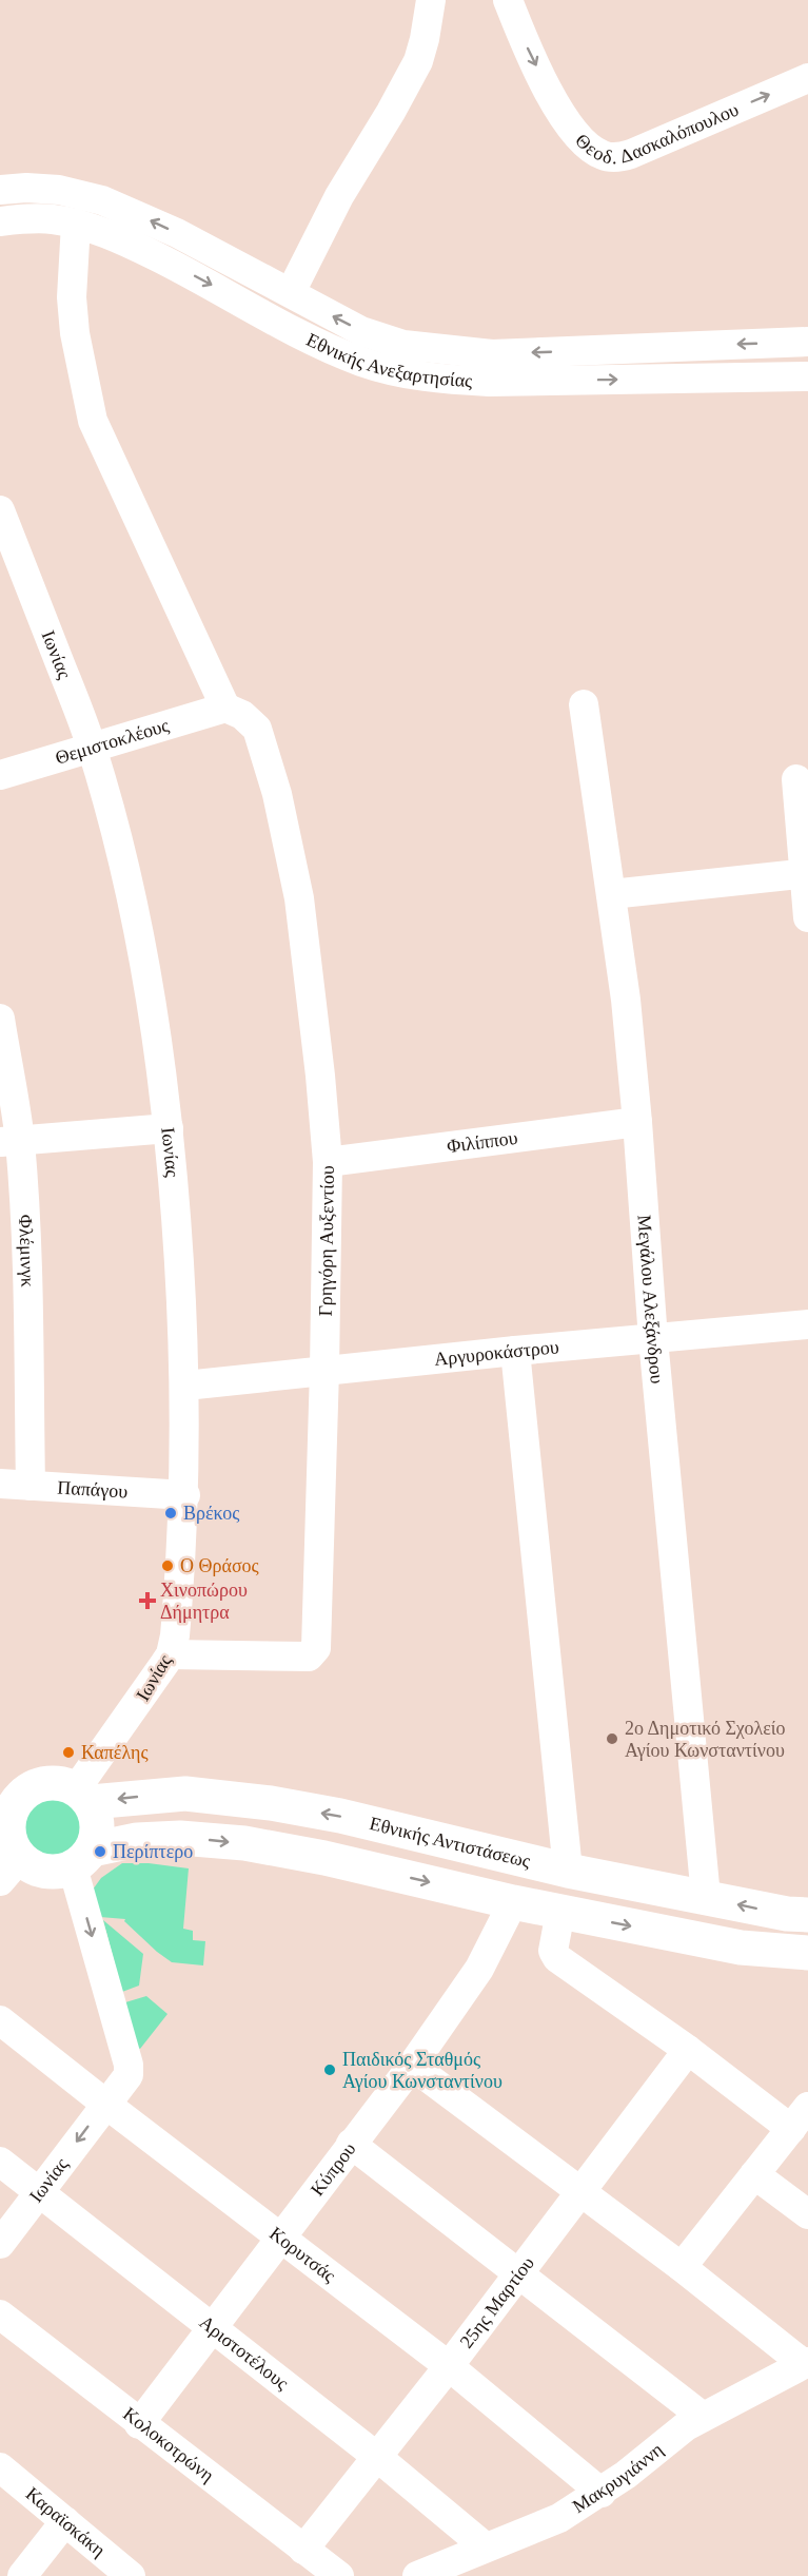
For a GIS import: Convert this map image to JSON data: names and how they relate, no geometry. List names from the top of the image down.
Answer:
{
  "streets": {
    "main road": ["Εθνικής Αντιστάσεως"],
    "street": [
      "Θεοδ. Δασκαλόπουλου",
      "Εθνικής Ανεξαρτησίας",
      "Ιωνίας",
      "Θεμιστοκλέους",
      "Φιλίππου",
      "Γρηγόρη Αυξεντίου",
      "Φλέμινγκ",
      "Μεγάλου Αλεξάνδρου",
      "Αργυροκάστρου",
      "Παπάγου",
      "Κύπρου",
      "Κορυτσάς",
      "25ης Μαρτίου",
      "Αριστοτέλους",
      "Κολοκοτρώνη",
      "Μακρυγιάννη",
      "Καραϊσκάκη"
    ]
  },
  "crossings": [
    ["Ιωνίας", "Θεμιστοκλέους"],
    ["Ιωνίας", "Γρηγόρη Αυξεντίου"],
    ["Ιωνίας", "Αργυροκάστρου"],
    ["Ιωνίας", "Παπάγου"],
    ["Ιωνίας", "Εθνικής Αντιστάσεως"],
    ["Ιωνίας", "Κορυτσάς"],
    ["Ιωνίας", "Αριστοτέλους"],
    ["Θεμιστοκλέους", "Γρηγόρη Αυξεντίου"],
    ["Φιλίππου", "Γρηγόρη Αυξεντίου"],
    ["Φιλίππου", "Μεγάλου Αλεξάνδρου"],
    ["Γρηγόρη Αυξεντίου", "Αργυροκάστρου"],
    ["Φλέμινγκ", "Παπάγου"],
    ["Μεγάλου Αλεξάνδρου", "Αργυροκάστρου"],
    ["Μεγάλου Αλεξάνδρου", "Εθνικής Αντιστάσεως"],
    ["Κύπρου", "Κορυτσάς"],
    ["Κύπρου", "Αριστοτέλους"],
    ["Κύπρου", "Κολοκοτρώνη"],
    ["Κορυτσάς", "25ης Μαρτίου"],
    ["Κορυτσάς", "Μακρυγιάννη"],
    ["25ης Μαρτίου", "Αριστοτέλους"],
    ["25ης Μαρτίου", "Κολοκοτρώνη"],
    ["Αριστοτέλους", "Μακρυγιάννη"]
  ],
  "places": {
    "other": [
      "Βρέκος",
      "Ο Θράσος",
      "2ο Δημοτικό Σχολείο Αγίου Κωνσταντίνου",
      "Καπέλης",
      "Περίπτερο",
      "Παιδικός Σταθμός Αγίου Κωνσταντίνου"
    ],
    "health": ["Χινοπώρου Δήμητρα"]
  }
}
